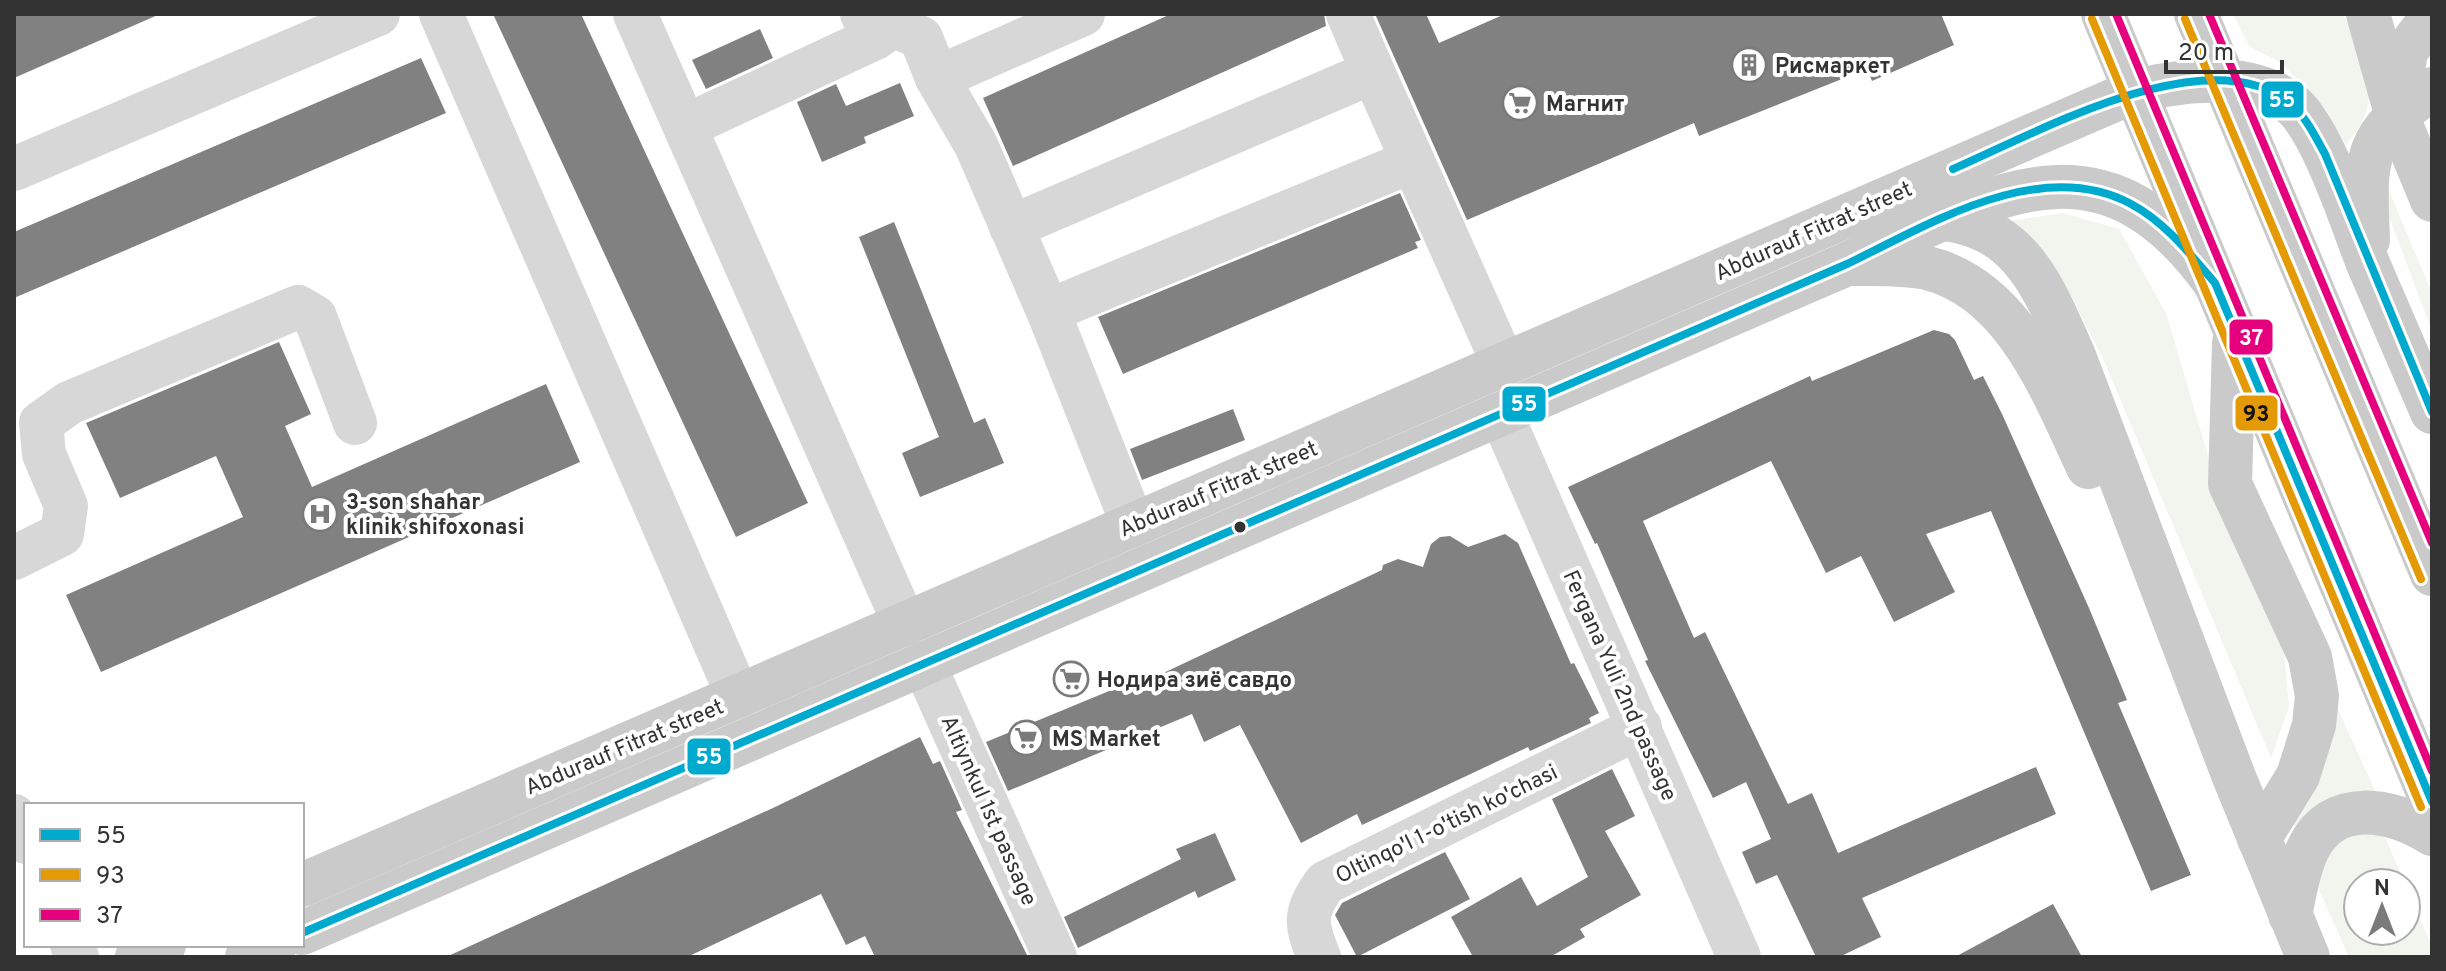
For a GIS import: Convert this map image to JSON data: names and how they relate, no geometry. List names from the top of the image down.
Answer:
{
  "streets": {
    "main road": ["Abdurauf Fitrat street"],
    "street": ["Fergana Yuli 2nd passage", "Altiynkul 1st passage", "Oltinqo'l 1-o'tish ko'chasi"]
  },
  "crossings": [
    ["Abdurauf Fitrat street", "Fergana Yuli 2nd passage"],
    ["Abdurauf Fitrat street", "Altiynkul 1st passage"],
    ["Fergana Yuli 2nd passage", "Oltinqo'l 1-o'tish ko'chasi"]
  ],
  "places": {
    "building": ["Рисмаркет"],
    "supermarket": ["Магнит", "Нодира зиё савдо", "MS Market"],
    "hospital": ["3-son shahar klinik shifoxonasi"]
  },
  "lines": ["transit line 37", "transit line 93", "transit line 55"],
  "legend": ["55", "93", "37"],
  "scale_bar": "20 m",
  "north": "top"
}
